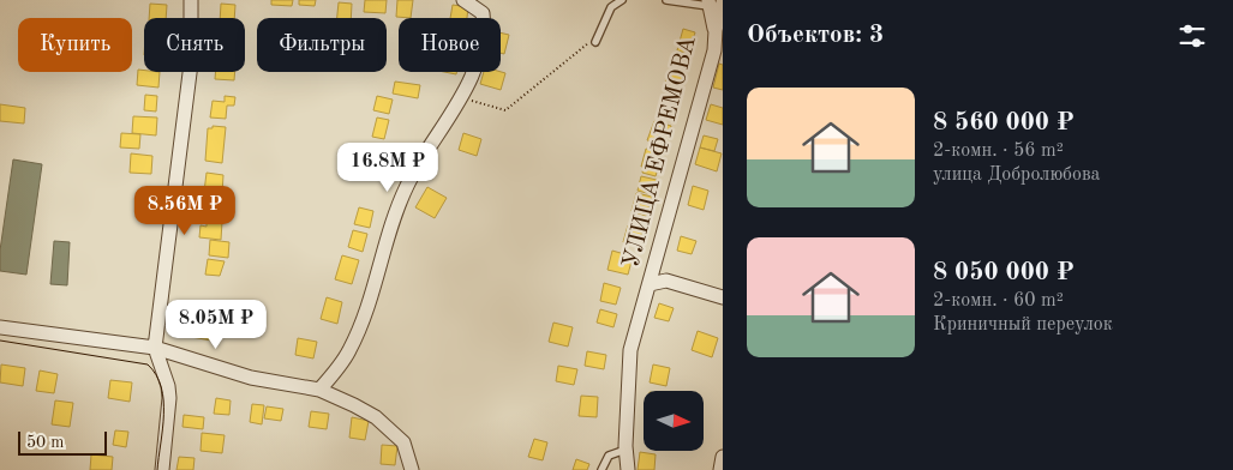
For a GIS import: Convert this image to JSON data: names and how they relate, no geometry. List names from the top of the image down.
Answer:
{
  "streets": {
    "street": ["УЛИЦА ЕФРЕМОВА"]
  },
  "scale_bar": "50 m",
  "north": "right",
  "page": {
    "heading": "Объектов: 3",
    "chip": [
      "Купить",
      "Снять",
      "Фильтры",
      "Новое"
    ],
    "list": [
      {
        "name": "8 560 000 ₽",
        "note": "2-комн. · 56 m² · улица Добролюбова"
      },
      {
        "name": "8 050 000 ₽",
        "note": "2-комн. · 60 m² · Криничный переулок"
      }
    ],
    "price": ["16.8M ₽", "8.56M ₽", "8.05M ₽"],
    "scale": "50 m"
  }
}
